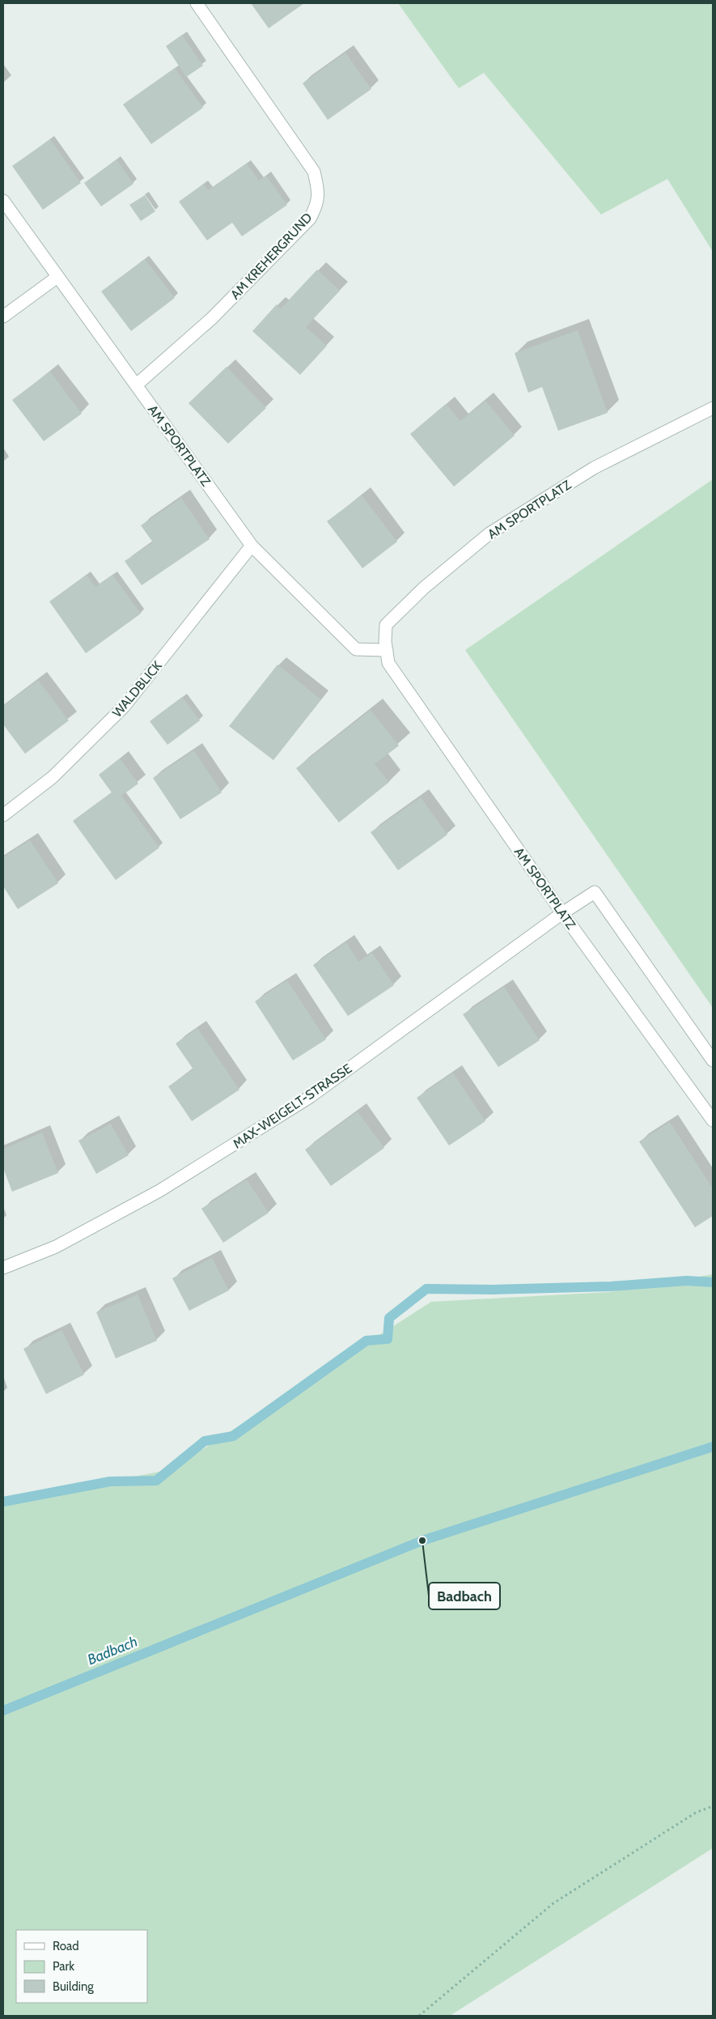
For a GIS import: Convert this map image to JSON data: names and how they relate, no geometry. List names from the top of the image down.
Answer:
{
  "streets": {
    "street": [
      "AM KREHERGRUND",
      "AM SPORTPLATZ",
      "WALDBLICK",
      "MAX-WEIGELT-STRASSE"
    ]
  },
  "crossings": [
    ["AM KREHERGRUND", "AM SPORTPLATZ"],
    ["AM SPORTPLATZ", "WALDBLICK"],
    ["AM SPORTPLATZ", "MAX-WEIGELT-STRASSE"]
  ],
  "water": ["Badbach"],
  "places": ["Badbach"],
  "legend": ["Road", "Park", "Building"]
}
